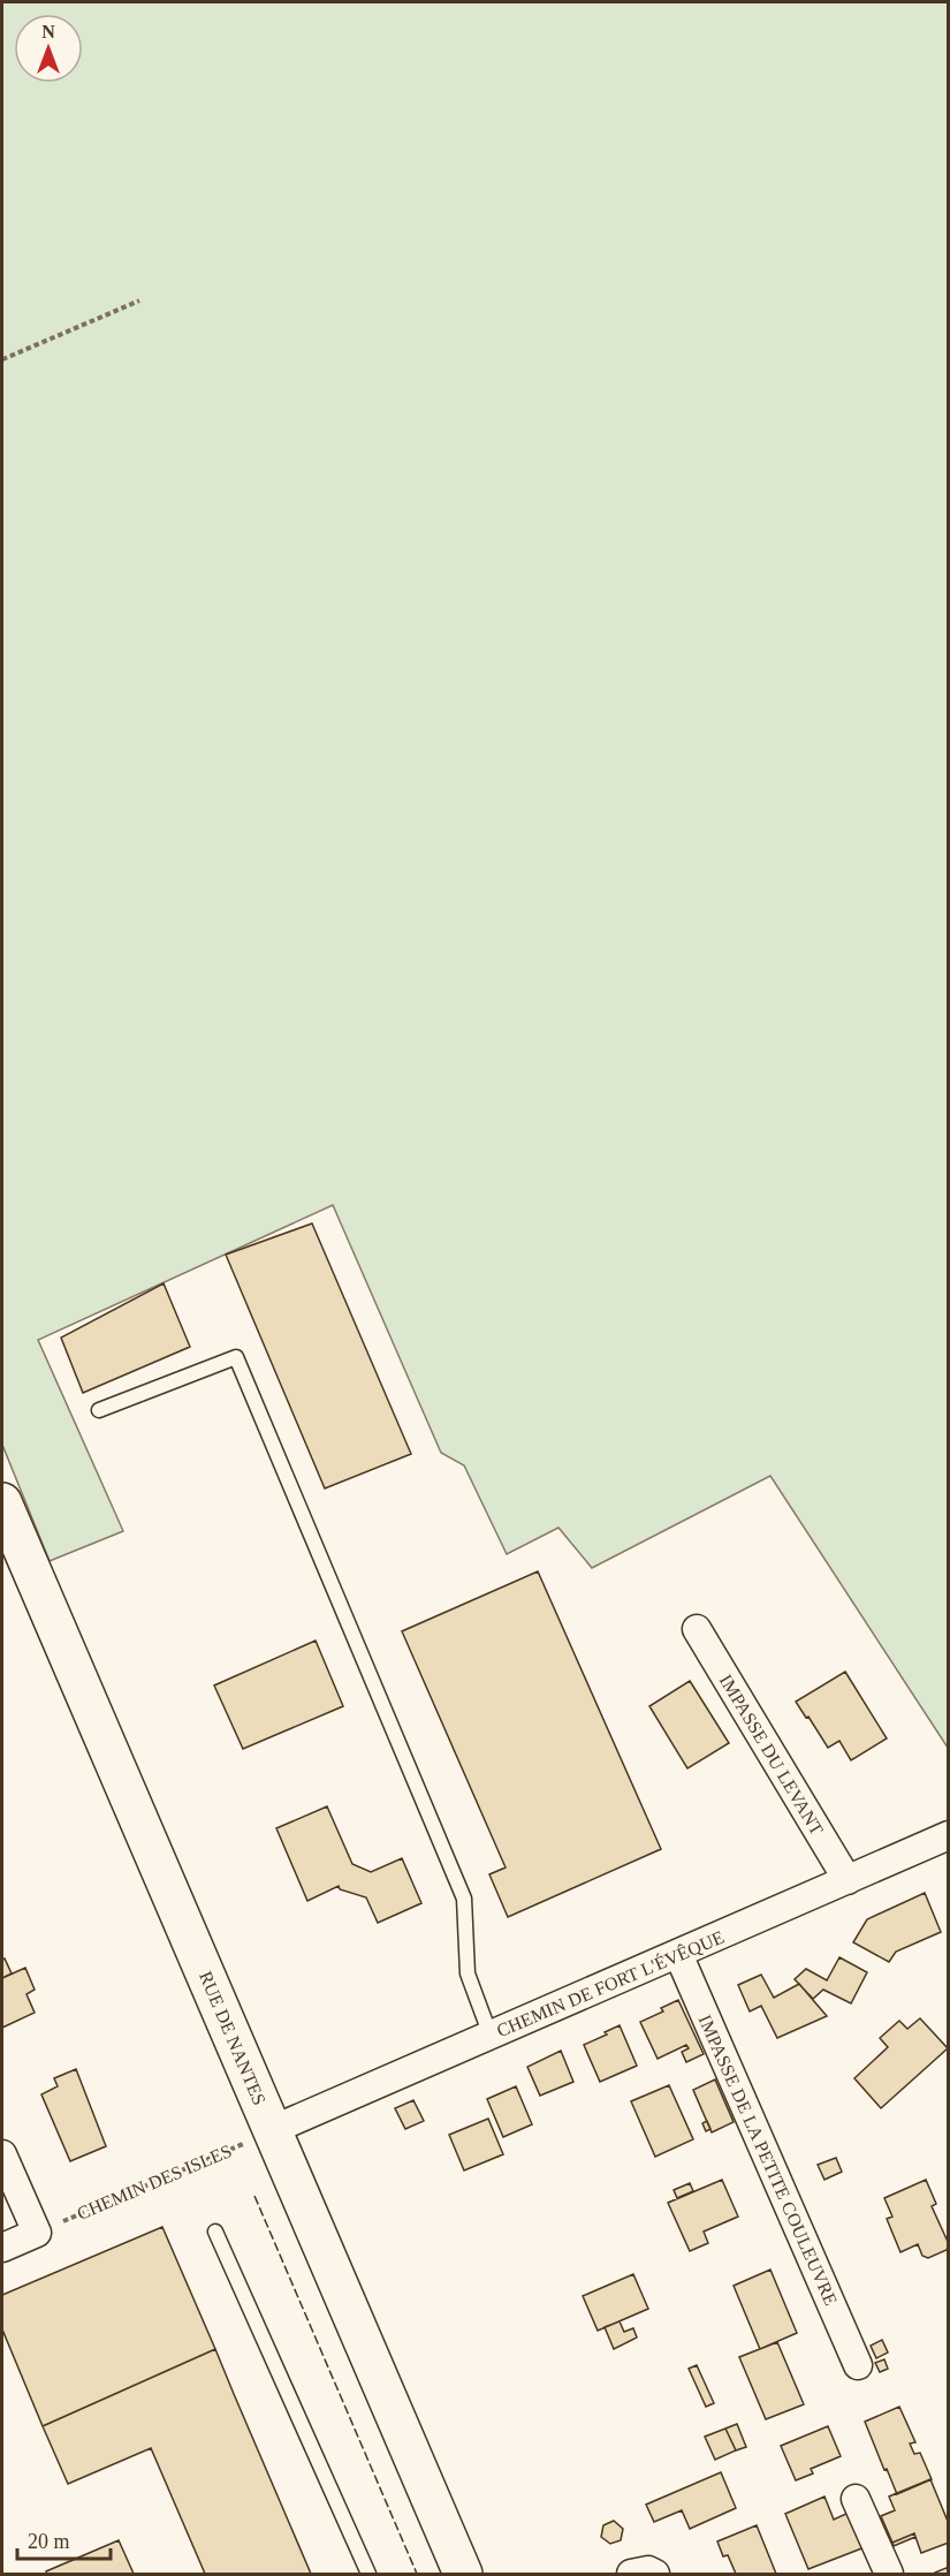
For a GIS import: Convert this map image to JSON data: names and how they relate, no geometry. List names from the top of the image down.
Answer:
{
  "streets": {
    "main road": ["RUE DE NANTES"],
    "street": ["IMPASSE DU LEVANT", "CHEMIN DE FORT L'ÉVÊQUE", "IMPASSE DE LA PETITE COULEUVRE"],
    "path": ["CHEMIN DES ISLES"]
  },
  "crossings": [
    ["IMPASSE DU LEVANT", "CHEMIN DE FORT L'ÉVÊQUE"],
    ["CHEMIN DE FORT L'ÉVÊQUE", "RUE DE NANTES"],
    ["CHEMIN DE FORT L'ÉVÊQUE", "IMPASSE DE LA PETITE COULEUVRE"],
    ["CHEMIN DE FORT L'ÉVÊQUE", "CHEMIN DES ISLES"],
    ["RUE DE NANTES", "CHEMIN DES ISLES"]
  ],
  "scale_bar": "20 m",
  "north": "top"
}
